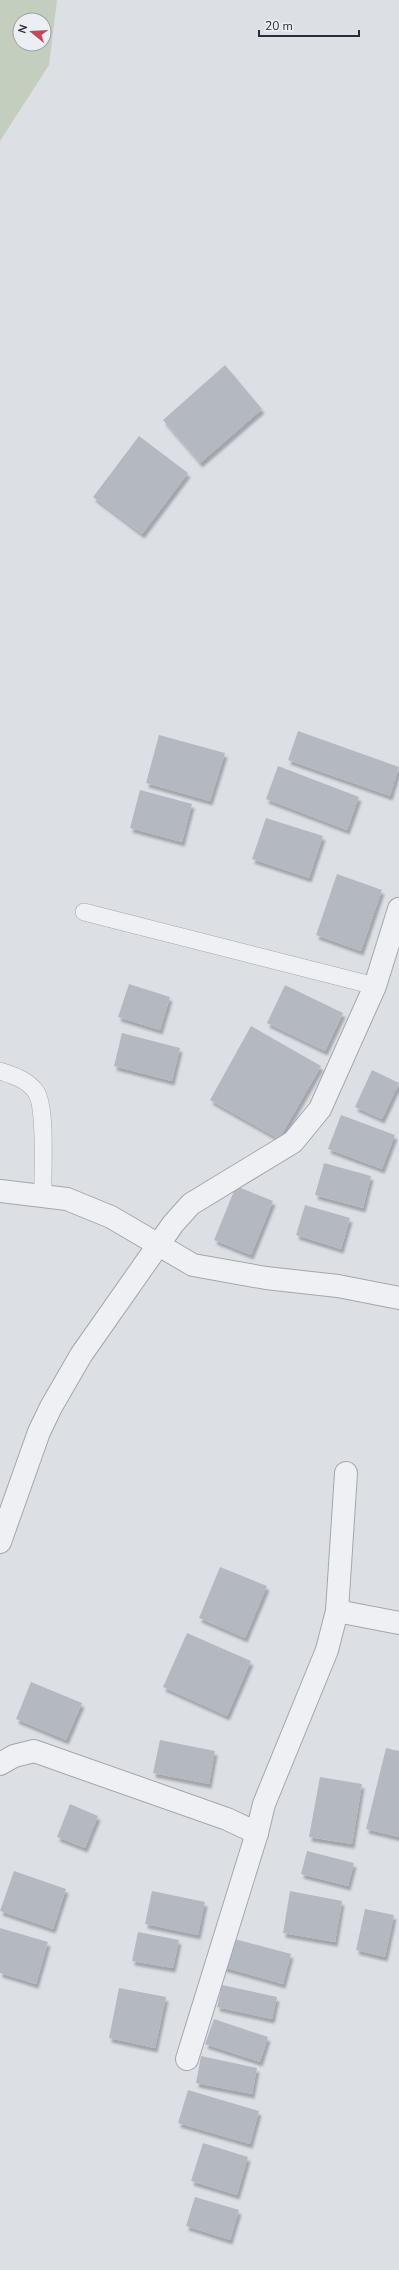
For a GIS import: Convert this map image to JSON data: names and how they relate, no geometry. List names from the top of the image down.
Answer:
{
  "scale_bar": "20 m",
  "north": "left"
}
